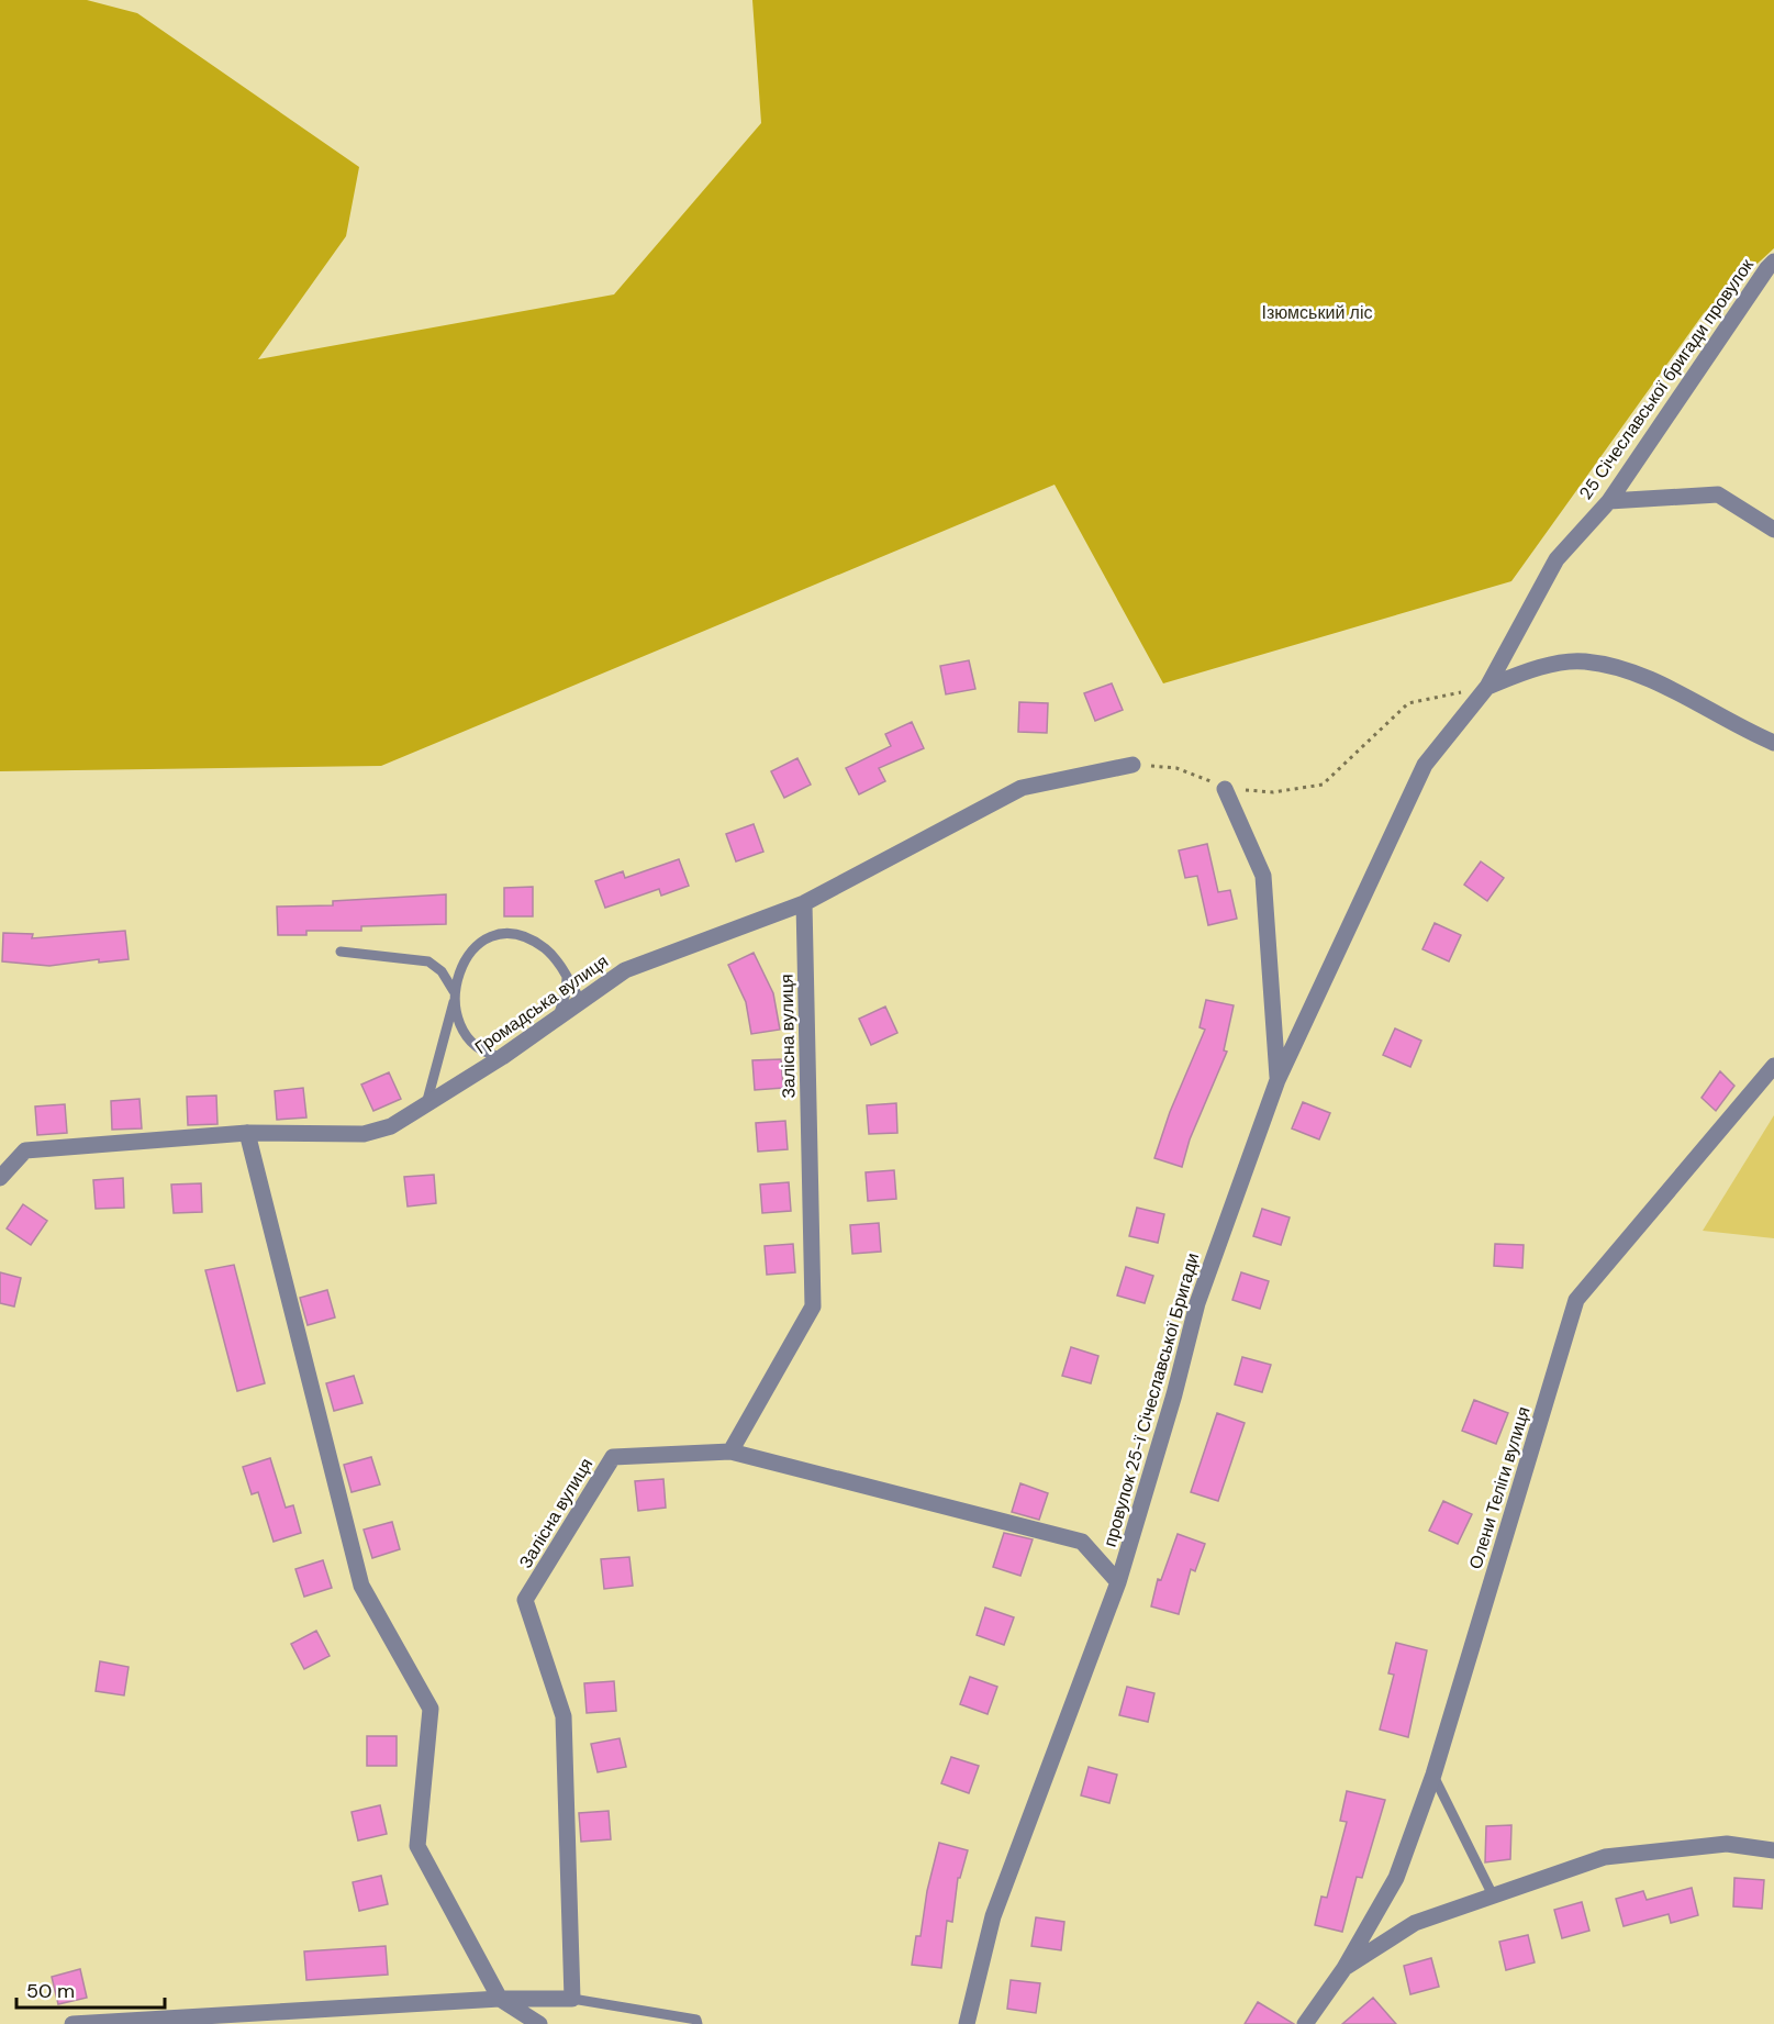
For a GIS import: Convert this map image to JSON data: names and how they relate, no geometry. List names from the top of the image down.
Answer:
{
  "streets": {
    "street": [
      "25 Січеславської бригади провулок",
      "Громадська вулиця",
      "Залісна вулиця",
      "провулок 25-ї Січеславської Бригади",
      "Олени Теліги вулиця"
    ]
  },
  "crossings": [
    ["25 Січеславської бригади провулок", "провулок 25-ї Січеславської Бригади"],
    ["Громадська вулиця", "Залісна вулиця"],
    ["Залісна вулиця", "провулок 25-ї Січеславської Бригади"]
  ],
  "parks": ["Ізюмський ліс"],
  "scale_bar": "50 m"
}
